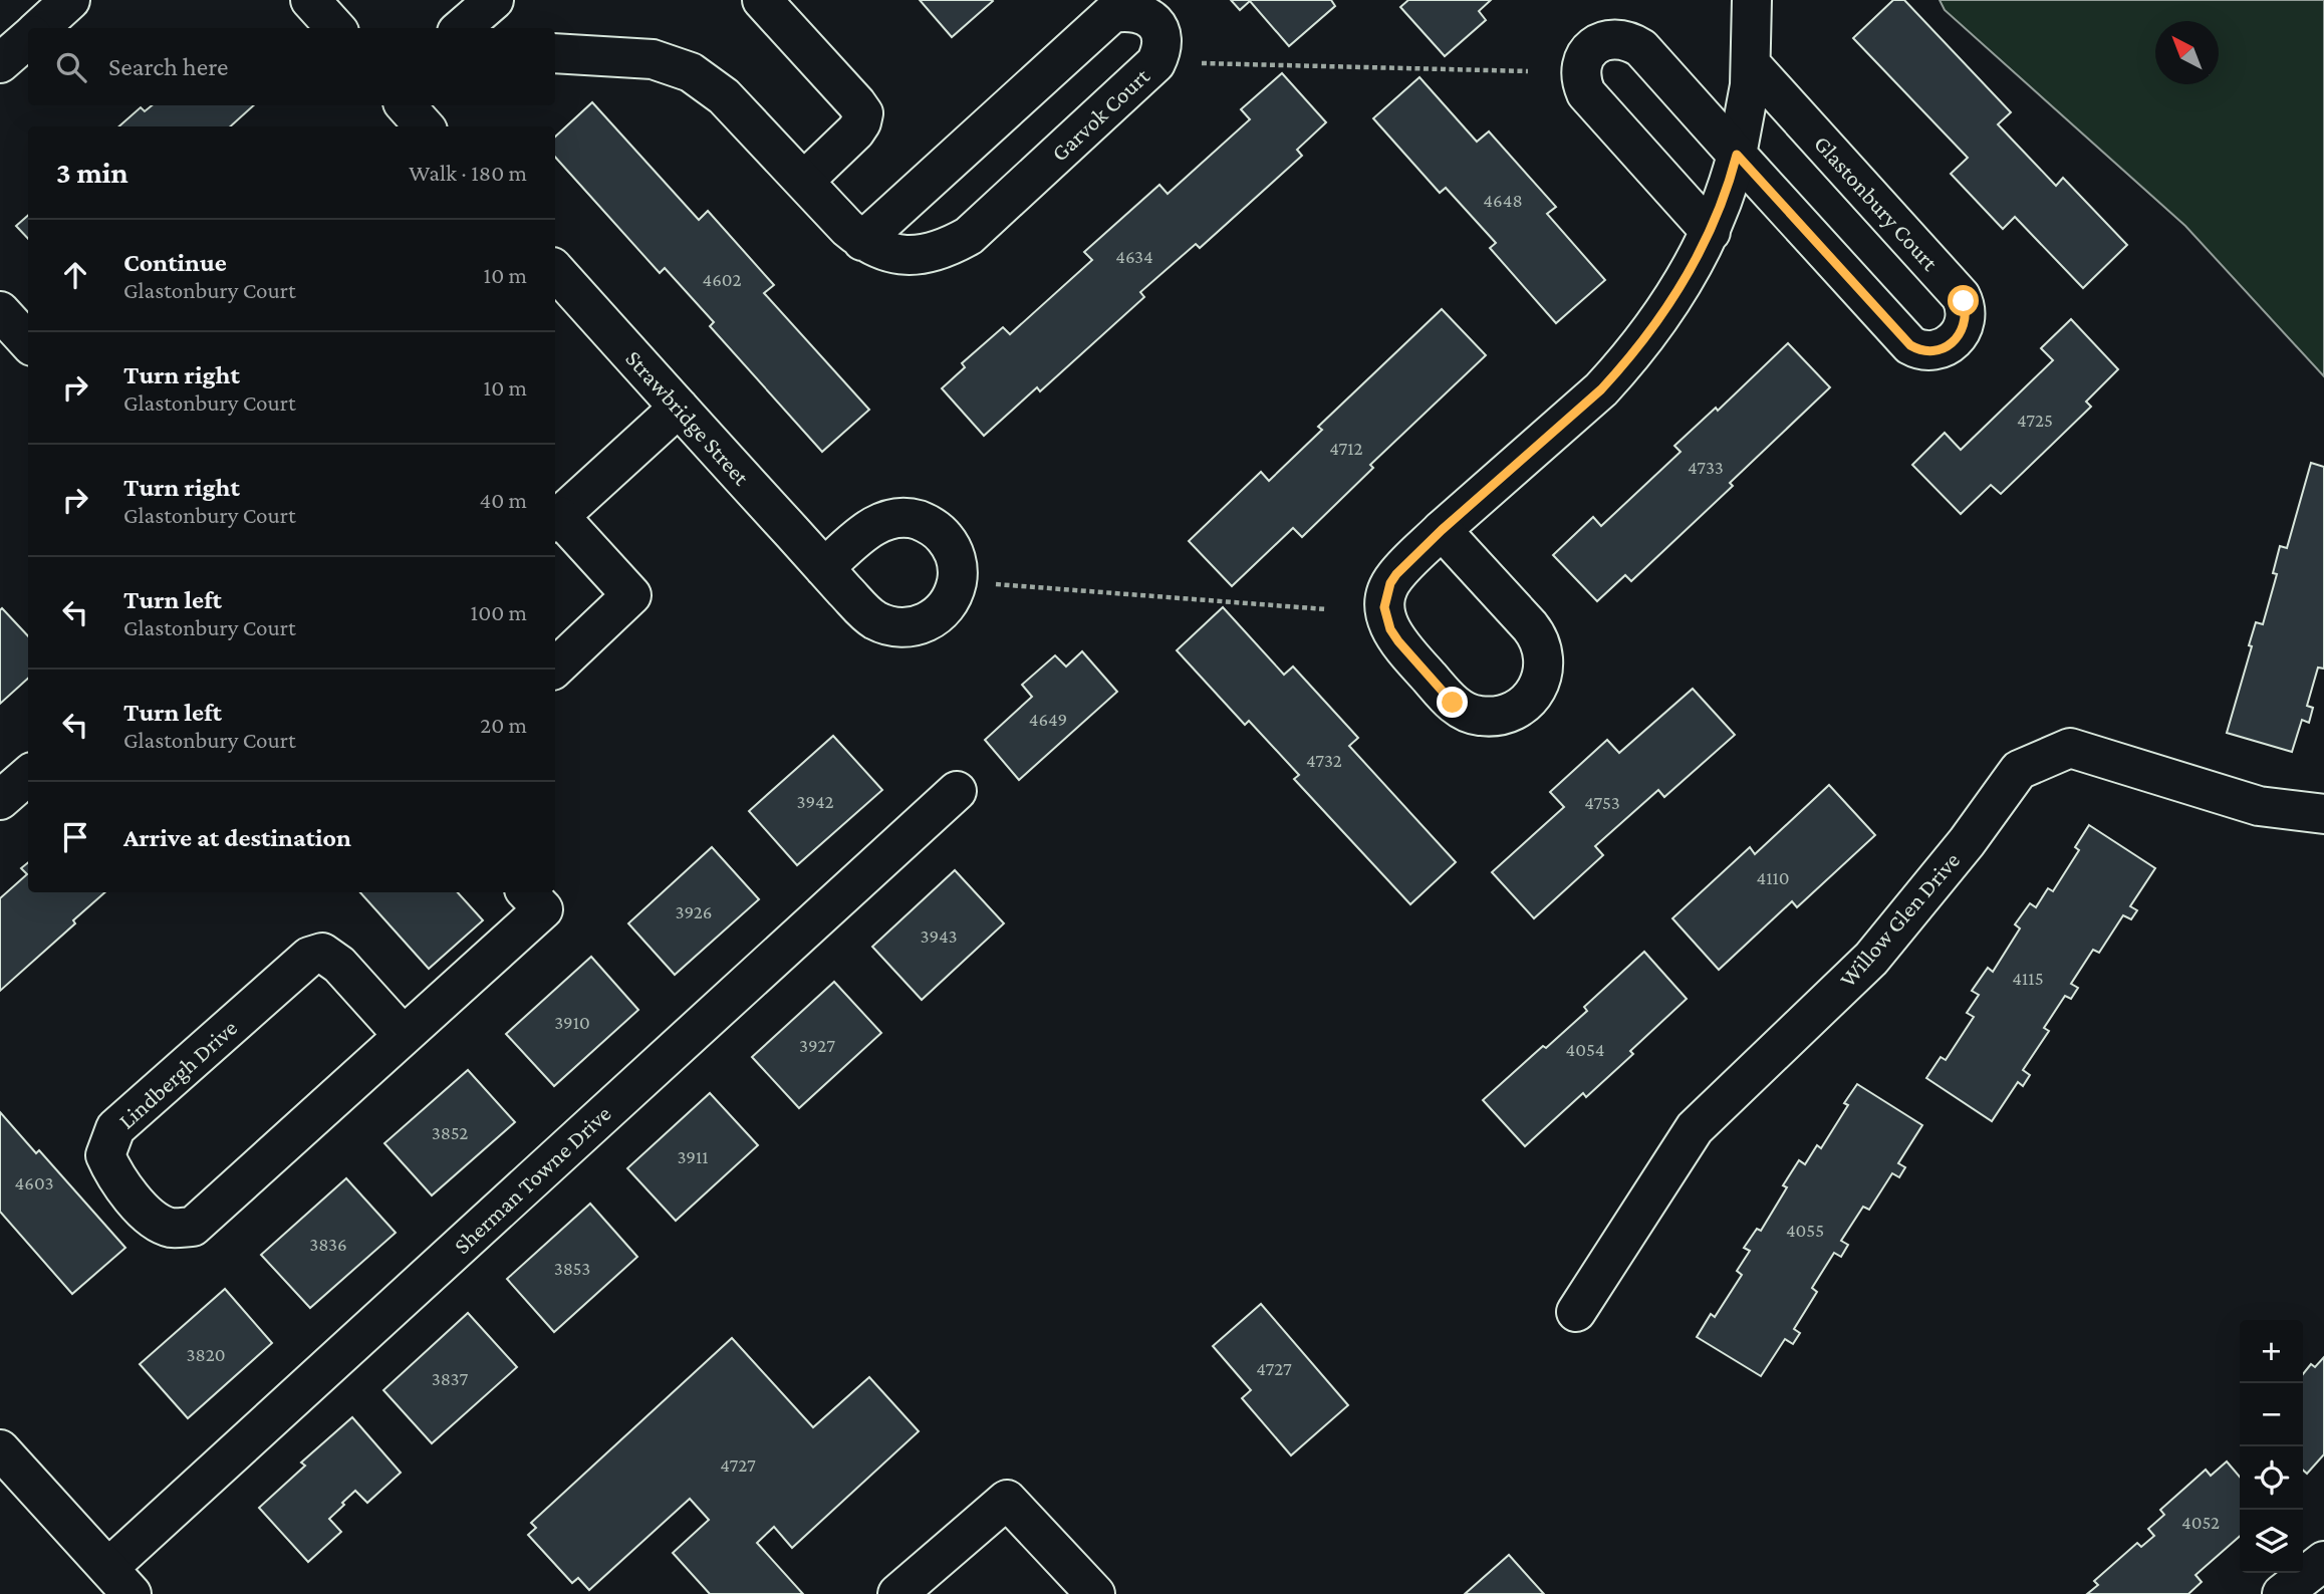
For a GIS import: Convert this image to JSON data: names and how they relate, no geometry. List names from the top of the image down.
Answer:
{
  "streets": {
    "street": [
      "Garvok Court",
      "Glastonbury Court",
      "Strawbridge Street",
      "Willow Glen Drive",
      "Lindbergh Drive",
      "Sherman Towne Drive"
    ]
  },
  "house_numbers": [
    "4648",
    "4634",
    "4602",
    "4725",
    "4712",
    "4733",
    "4649",
    "4732",
    "3942",
    "4753",
    "4110",
    "3926",
    "3943",
    "4115",
    "3910",
    "3927",
    "4054",
    "3852",
    "3911",
    "4603",
    "4055",
    "3836",
    "3853",
    "3820",
    "4727",
    "3837",
    "4727",
    "4052"
  ],
  "north": "top left",
  "page": {
    "search": "Search here",
    "heading": ["3 min", "Walk · 180 m"],
    "list": [
      ["Continue", "Glastonbury Court", "10 m"],
      ["Turn right", "Glastonbury Court", "10 m"],
      ["Turn right", "Glastonbury Court", "40 m"],
      ["Turn left", "Glastonbury Court", "100 m"],
      ["Turn left", "Glastonbury Court", "20 m"],
      "Arrive at destination"
    ],
    "map_buttons": ["+", "−"]
  }
}
